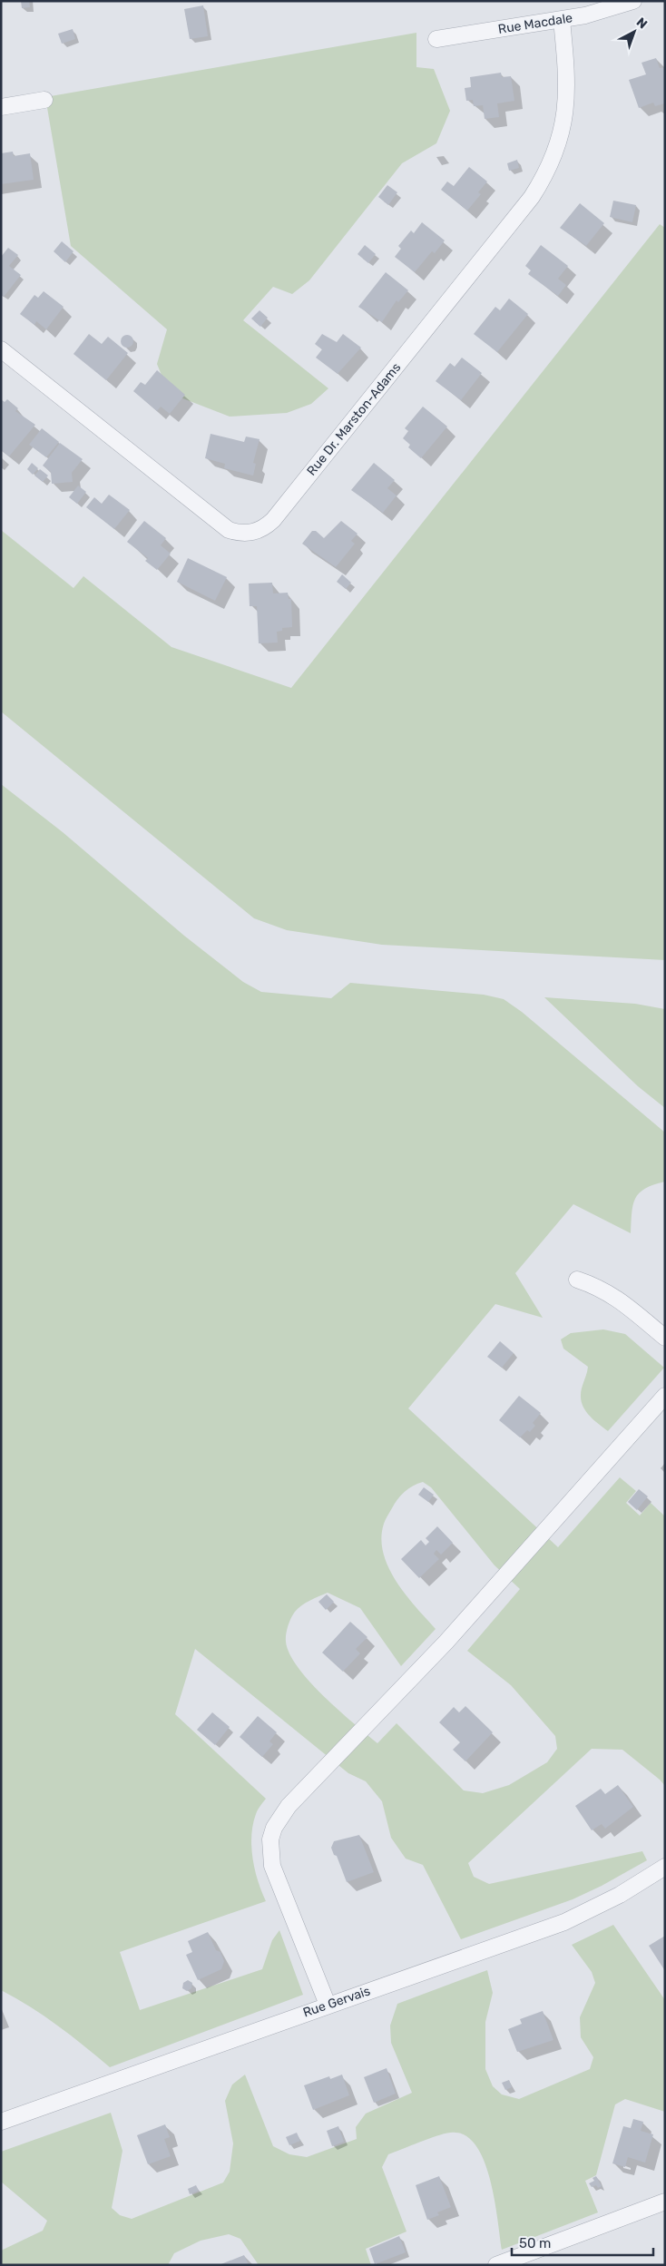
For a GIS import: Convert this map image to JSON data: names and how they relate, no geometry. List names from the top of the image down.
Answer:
{
  "streets": {
    "street": ["Rue Macdale", "Rue Dr. Marston-Adams", "Rue Gervais"]
  },
  "crossings": [
    ["Rue Macdale", "Rue Dr. Marston-Adams"]
  ],
  "scale_bar": "50 m",
  "north": "top right"
}
